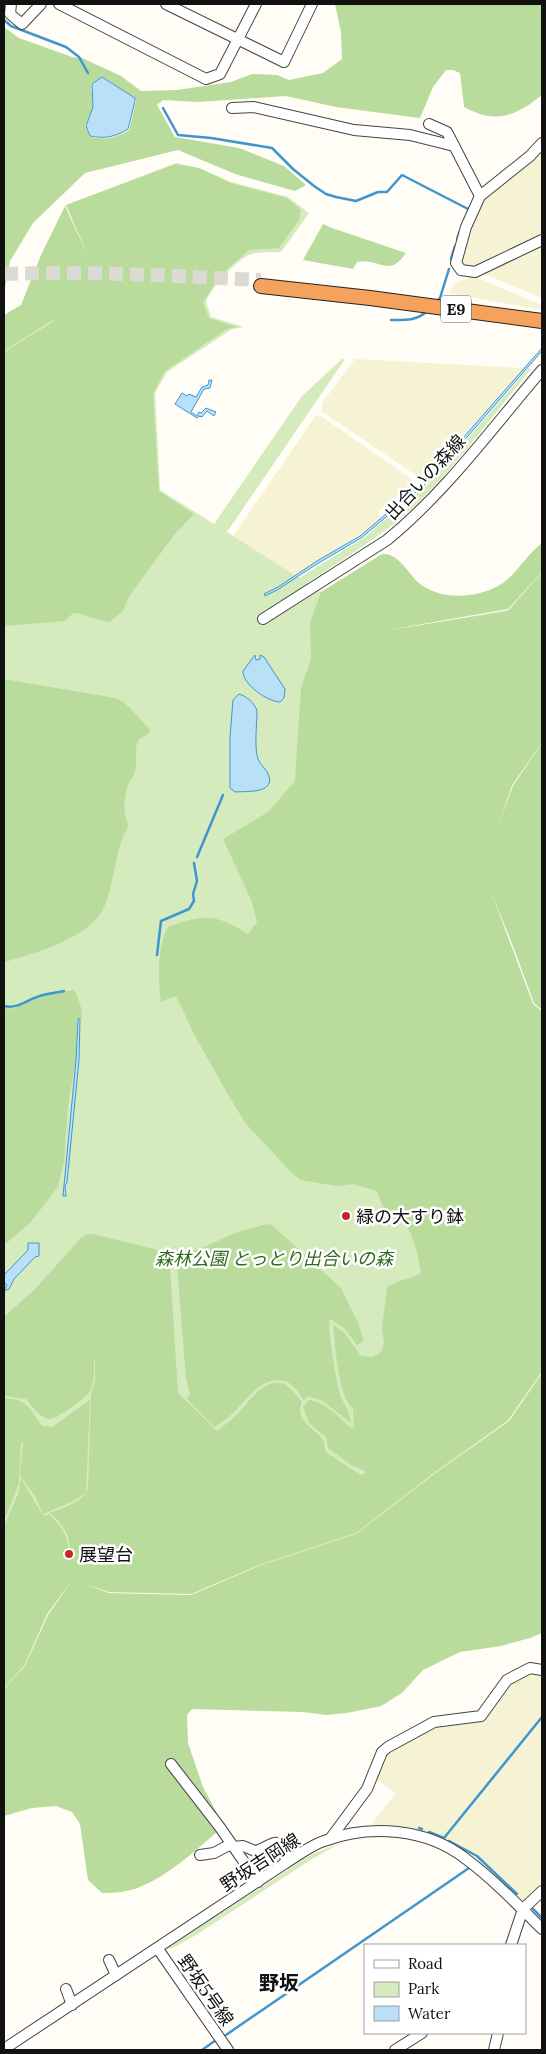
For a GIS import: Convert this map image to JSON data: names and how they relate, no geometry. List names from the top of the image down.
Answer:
{
  "streets": {
    "highway": ["E9"],
    "street": ["出合いの森線", "野坂吉岡線", "野坂5号線"]
  },
  "crossings": [
    ["野坂吉岡線", "野坂5号線"]
  ],
  "districts": ["野坂"],
  "parks": ["森林公園 とっとり出合いの森"],
  "places": ["緑の大すり鉢", "展望台"],
  "legend": ["Road", "Park", "Water"]
}
